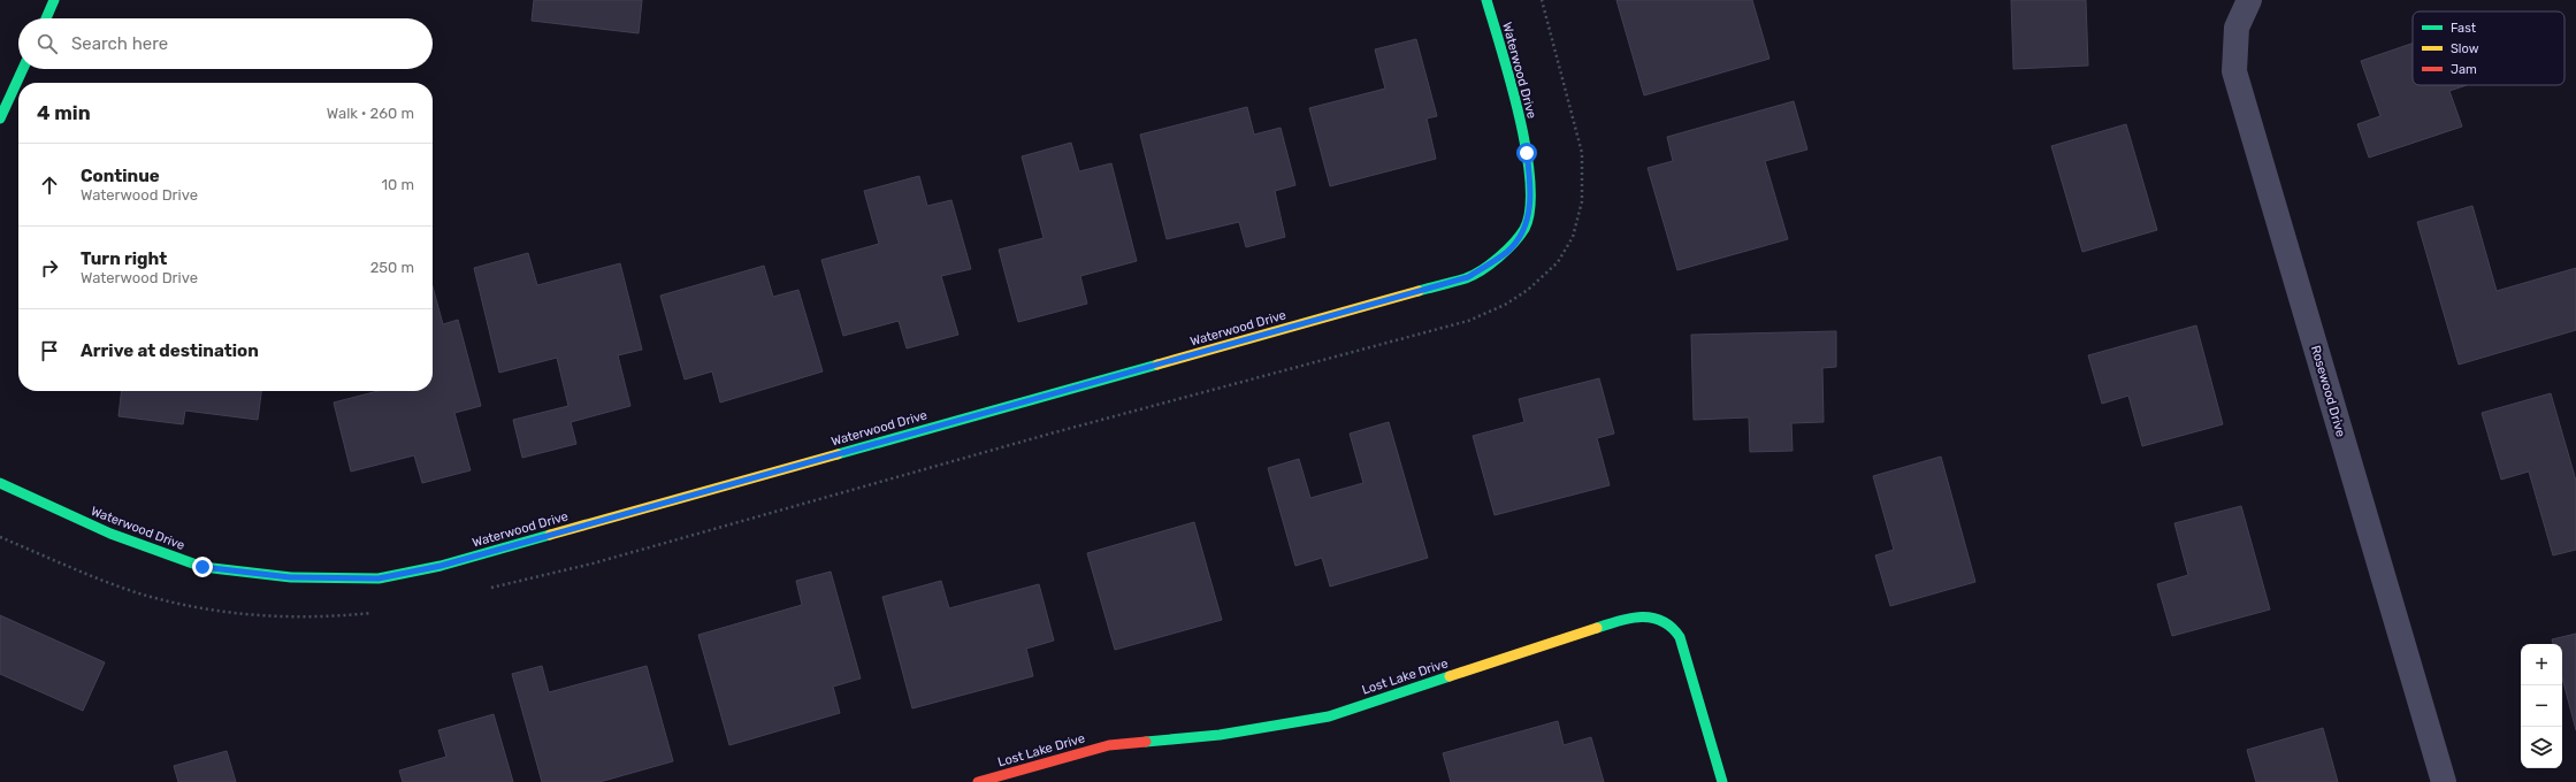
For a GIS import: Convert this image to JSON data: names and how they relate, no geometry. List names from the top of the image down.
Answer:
{
  "streets": {
    "street": ["Waterwood Drive", "Rosewood Drive", "Lost Lake Drive"]
  },
  "legend": ["Fast", "Slow", "Jam"],
  "page": {
    "search": "Search here",
    "heading": ["4 min", "Walk · 260 m"],
    "list": [
      ["Continue", "Waterwood Drive", "10 m"],
      ["Turn right", "Waterwood Drive", "250 m"],
      "Arrive at destination"
    ],
    "map_buttons": ["+", "−"]
  }
}
